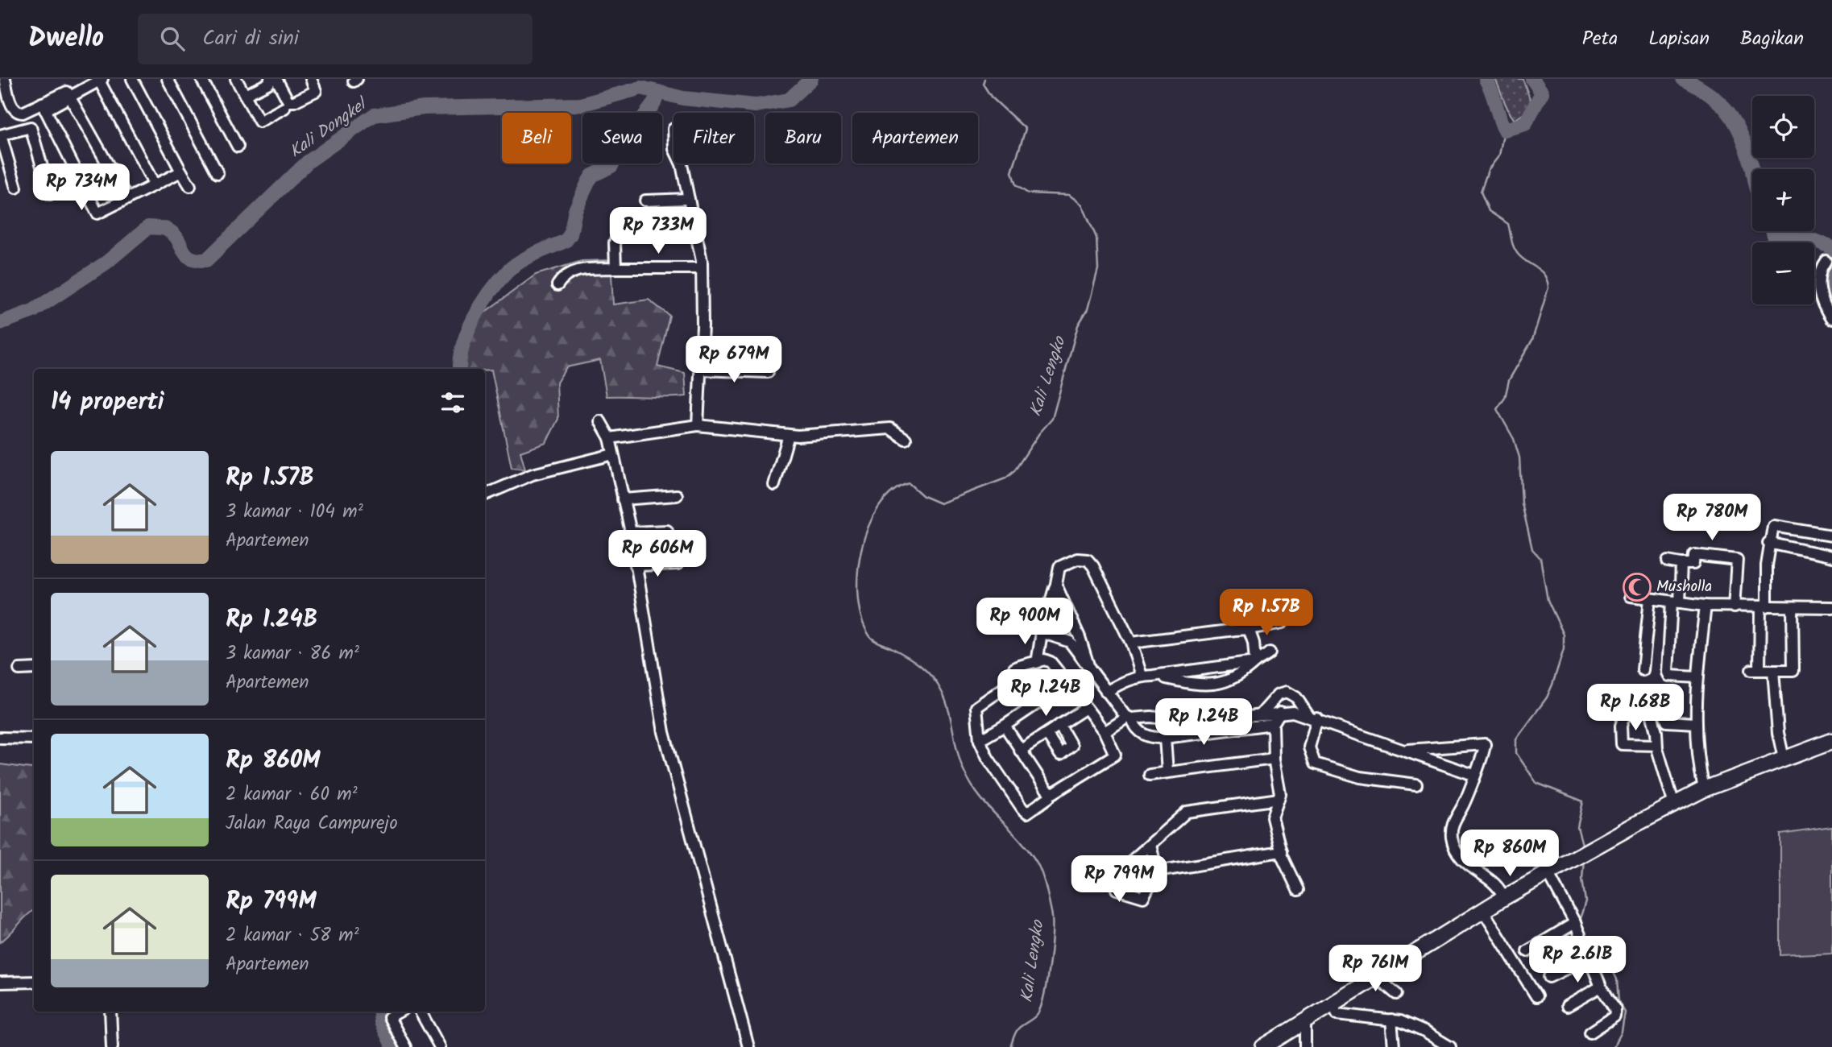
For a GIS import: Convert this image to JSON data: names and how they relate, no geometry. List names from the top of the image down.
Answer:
{
  "water": ["Kali Dongkel", "Kali Lengko"],
  "places": {
    "mosque": ["Musholla"]
  },
  "page": {
    "header": "Dwello",
    "search": "Cari di sini",
    "nav": ["Peta", "Lapisan", "Bagikan"],
    "map_buttons": ["+", "−"],
    "chip": [
      "Beli",
      "Sewa",
      "Filter",
      "Baru",
      "Apartemen"
    ],
    "price": [
      "Rp 734M",
      "Rp 733M",
      "Rp 679M",
      "Rp 780M",
      "Rp 606M",
      "Rp 1.57B",
      "Rp 900M",
      "Rp 1.24B",
      "Rp 1.68B",
      "Rp 1.24B",
      "Rp 860M",
      "Rp 799M",
      "Rp 2.61B",
      "Rp 761M"
    ],
    "heading": "14 properti",
    "list": [
      {
        "name": "Rp 1.57B",
        "note": "3 kamar · 104 m² · Apartemen"
      },
      {
        "name": "Rp 1.24B",
        "note": "3 kamar · 86 m² · Apartemen"
      },
      {
        "name": "Rp 860M",
        "note": "2 kamar · 60 m² · Jalan Raya Campurejo"
      },
      {
        "name": "Rp 799M",
        "note": "2 kamar · 58 m² · Apartemen"
      }
    ]
  }
}
